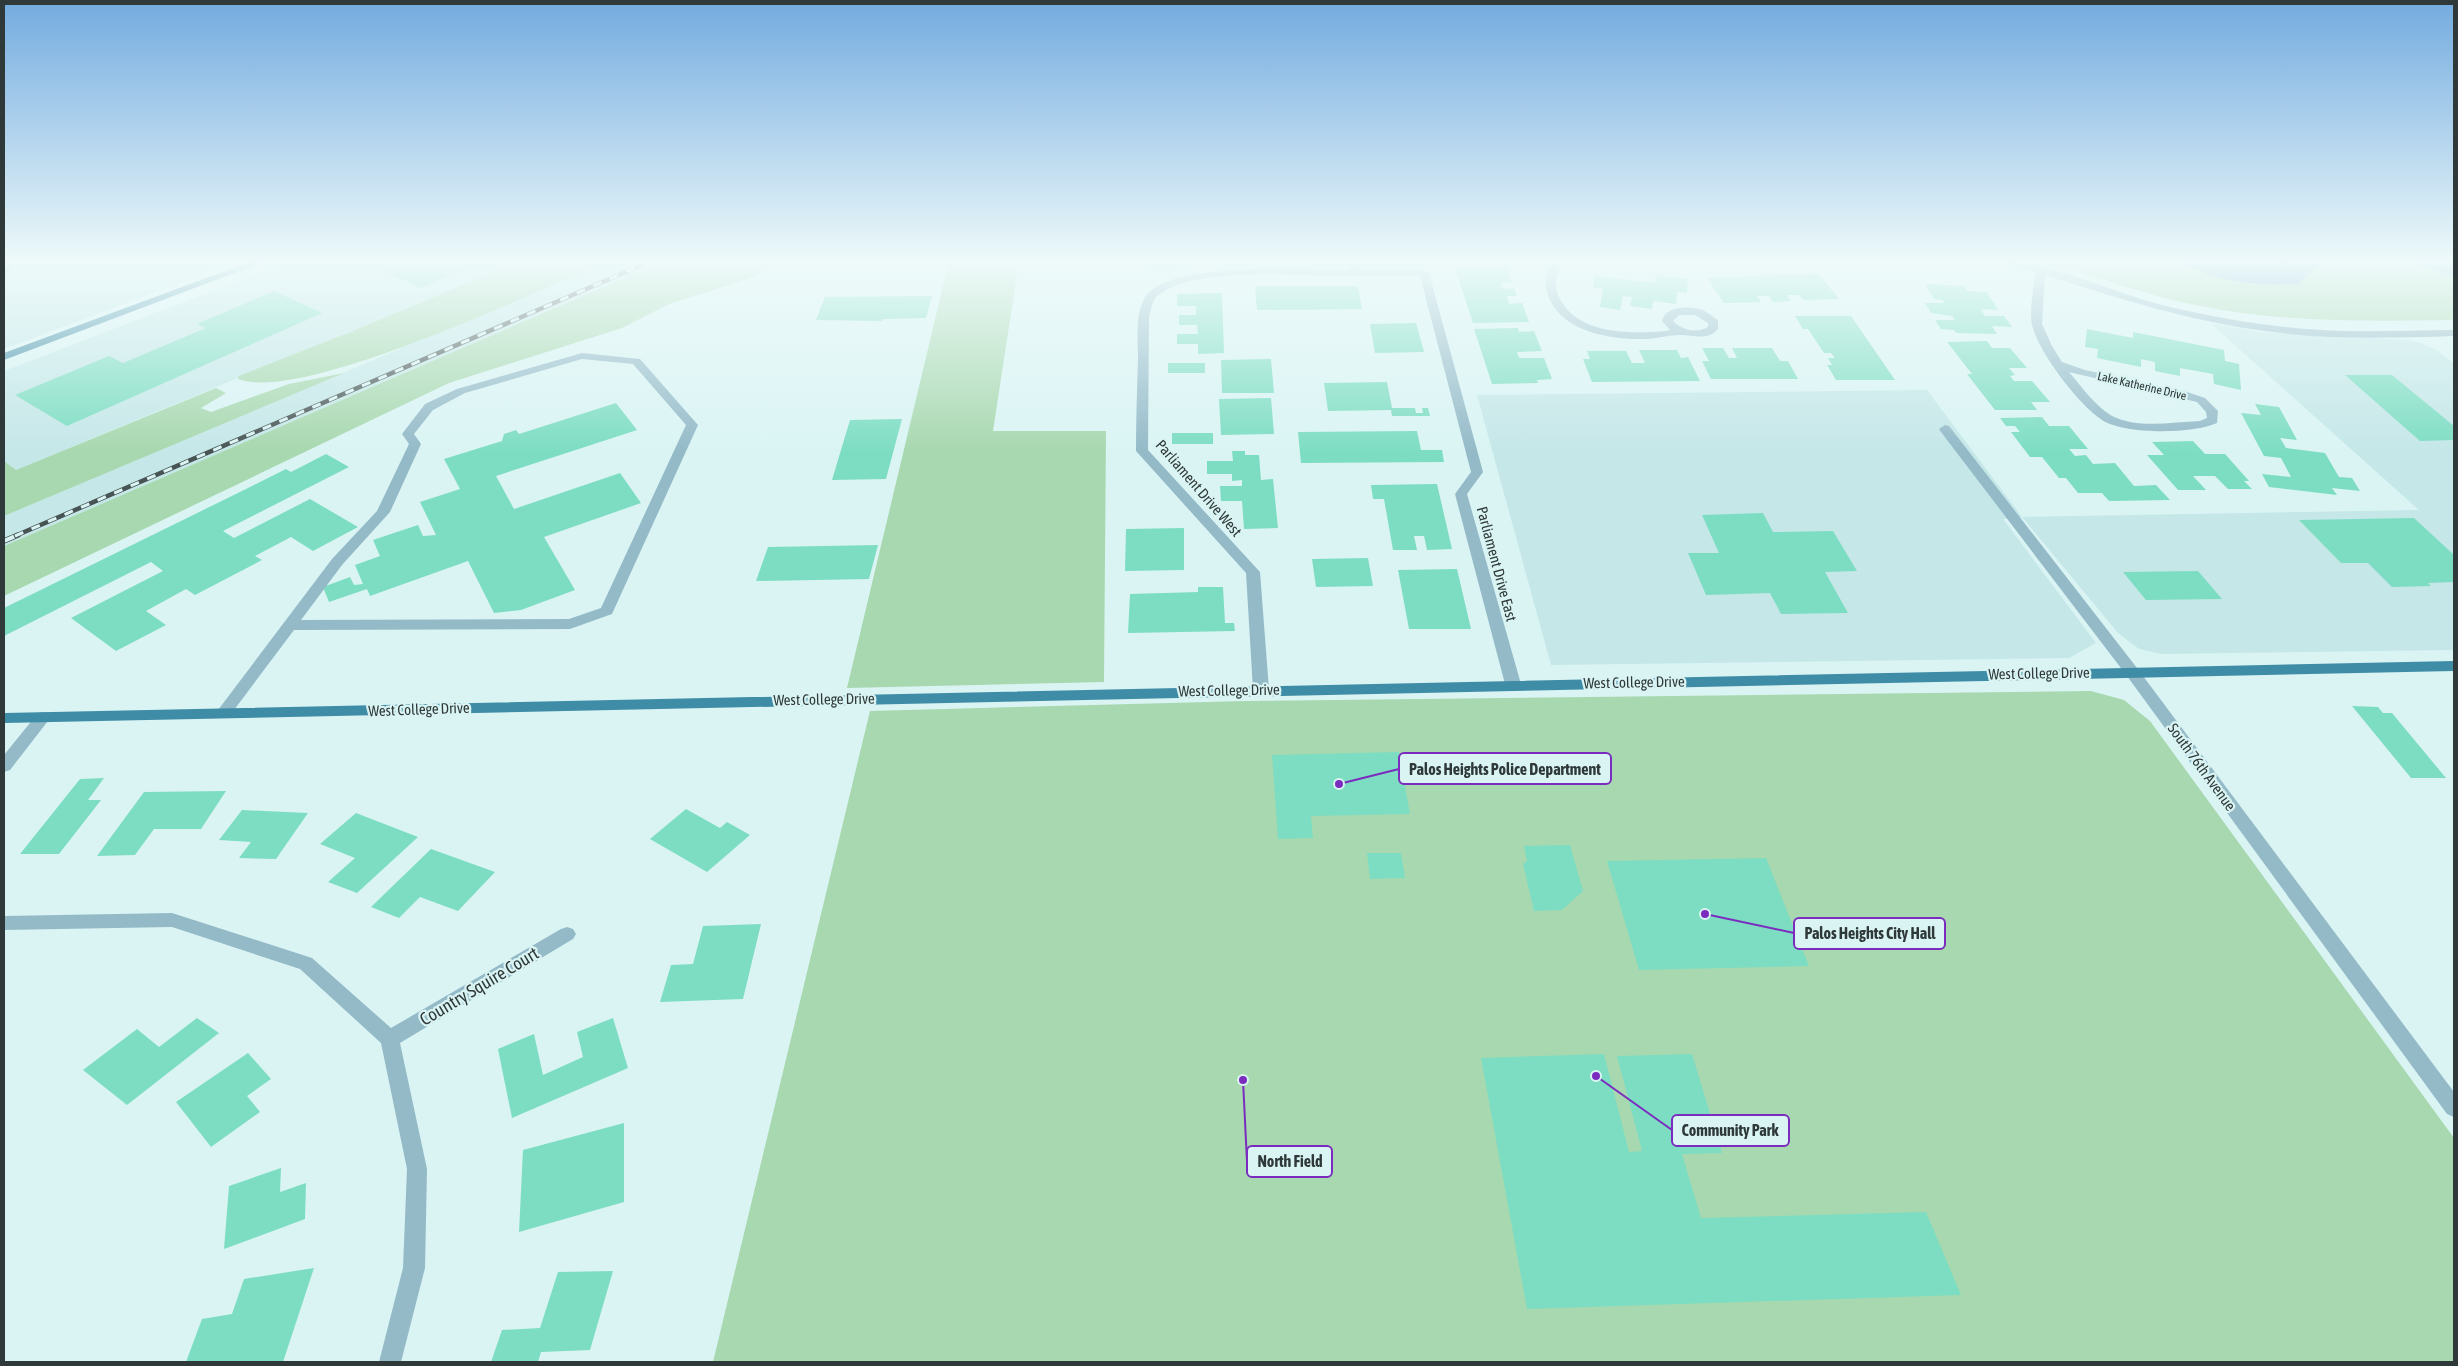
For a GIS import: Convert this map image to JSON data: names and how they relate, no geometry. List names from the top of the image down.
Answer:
{
  "streets": {
    "main road": ["West College Drive"],
    "street": [
      "Lake Katherine Drive",
      "Parliament Drive West",
      "Parliament Drive East",
      "South 76th Avenue",
      "Country Squire Court"
    ]
  },
  "crossings": [
    ["Parliament Drive West", "West College Drive"],
    ["Parliament Drive East", "West College Drive"],
    ["West College Drive", "South 76th Avenue"]
  ],
  "places": [
    "Palos Heights Police Department",
    "Palos Heights City Hall",
    "Community Park",
    "North Field"
  ]
}
